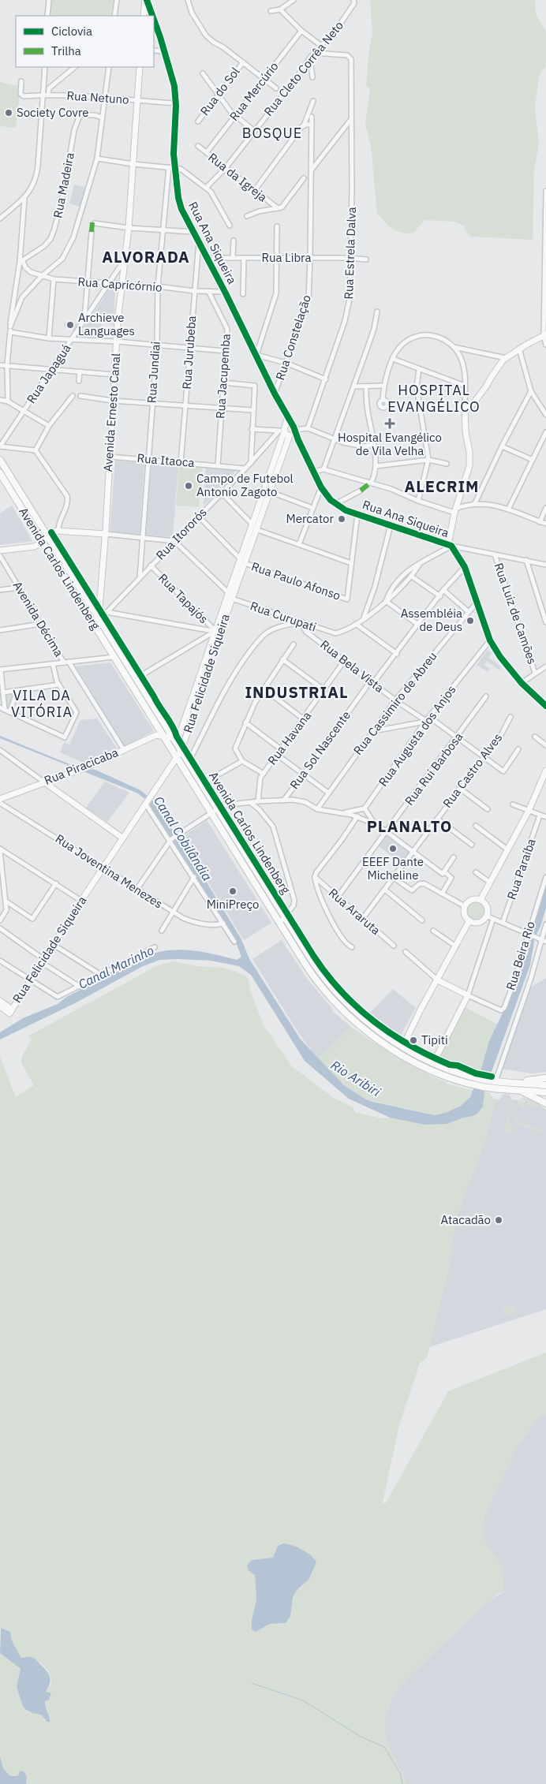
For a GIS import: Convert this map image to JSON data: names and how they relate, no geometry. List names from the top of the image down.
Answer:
{
  "streets": {
    "main road": ["Avenida Carlos Lindenberg"],
    "street": [
      "Rua Cleto Corrêa Neto",
      "Rua do Sol",
      "Rua Mercúrio",
      "Rua Netuno",
      "Rua da Igreja",
      "Rua Madeira",
      "Rua Ana Siqueira",
      "Rua Estrela Dalva",
      "Rua Libra",
      "Rua Capricórnio",
      "Rua Constelação",
      "Rua Jurubeba",
      "Rua Jundiai",
      "Rua Japaguá",
      "Rua Jacupemba",
      "Avenida Ernesto Canal",
      "Rua Itaoca",
      "Rua Itororós",
      "Rua Paulo Afonso",
      "Rua Tapajós",
      "Rua Luiz de Camões",
      "Rua Curupati",
      "Avenida Décima",
      "Rua Bela Vista",
      "Rua Felicidade Siqueira",
      "Rua Cassimiro de Abreu",
      "Rua Augusta dos Anjos",
      "Rua Havana",
      "Rua Sol Nascente",
      "Rua Piracicaba",
      "Rua Rui Barbosa",
      "Rua Castro Alves",
      "Rua Paraíba",
      "Rua Joventina Menezes",
      "Rua Araruta",
      "Rua Beira Rio"
    ]
  },
  "crossings": [
    ["Rua Cleto Corrêa Neto", "Rua da Igreja"],
    ["Rua Cleto Corrêa Neto", "Rua Estrela Dalva"],
    ["Rua Mercúrio", "Rua da Igreja"],
    ["Rua Netuno", "Rua Ana Siqueira"],
    ["Rua Netuno", "Avenida Ernesto Canal"],
    ["Rua Madeira", "Rua Capricórnio"],
    ["Rua Ana Siqueira", "Rua Libra"],
    ["Rua Ana Siqueira", "Rua Capricórnio"],
    ["Rua Ana Siqueira", "Rua Constelação"],
    ["Rua Ana Siqueira", "Rua Jurubeba"],
    ["Rua Ana Siqueira", "Rua Itororós"],
    ["Rua Ana Siqueira", "Rua Felicidade Siqueira"],
    ["Rua Ana Siqueira", "Rua Cassimiro de Abreu"],
    ["Rua Ana Siqueira", "Rua Augusta dos Anjos"],
    ["Rua Ana Siqueira", "Rua Sol Nascente"],
    ["Rua Estrela Dalva", "Rua Libra"],
    ["Rua Libra", "Rua Constelação"],
    ["Rua Capricórnio", "Rua Jurubeba"],
    ["Rua Capricórnio", "Rua Jundiai"],
    ["Rua Capricórnio", "Rua Japaguá"],
    ["Rua Capricórnio", "Rua Jacupemba"],
    ["Rua Capricórnio", "Avenida Ernesto Canal"],
    ["Rua Jurubeba", "Rua Itaoca"],
    ["Rua Jundiai", "Rua Itaoca"],
    ["Rua Jundiai", "Rua Itororós"],
    ["Rua Japaguá", "Avenida Ernesto Canal"],
    ["Rua Jacupemba", "Rua Itaoca"],
    ["Avenida Ernesto Canal", "Rua Itaoca"],
    ["Avenida Ernesto Canal", "Rua Itororós"],
    ["Avenida Ernesto Canal", "Avenida Carlos Lindenberg"],
    ["Rua Itaoca", "Rua Itororós"],
    ["Rua Itororós", "Avenida Carlos Lindenberg"],
    ["Rua Itororós", "Rua Tapajós"],
    ["Rua Itororós", "Rua Felicidade Siqueira"],
    ["Avenida Carlos Lindenberg", "Rua Felicidade Siqueira"],
    ["Avenida Carlos Lindenberg", "Rua Piracicaba"],
    ["Rua Paulo Afonso", "Rua Felicidade Siqueira"],
    ["Rua Tapajós", "Rua Felicidade Siqueira"],
    ["Rua Curupati", "Rua Bela Vista"],
    ["Rua Curupati", "Rua Felicidade Siqueira"],
    ["Avenida Décima", "Rua Piracicaba"],
    ["Rua Bela Vista", "Rua Cassimiro de Abreu"],
    ["Rua Bela Vista", "Rua Augusta dos Anjos"],
    ["Rua Bela Vista", "Rua Havana"],
    ["Rua Bela Vista", "Rua Sol Nascente"],
    ["Rua Felicidade Siqueira", "Rua Piracicaba"],
    ["Rua Felicidade Siqueira", "Rua Joventina Menezes"],
    ["Rua Rui Barbosa", "Rua Araruta"],
    ["Rua Castro Alves", "Rua Araruta"]
  ],
  "districts": [
    "BOSQUE",
    "ALVORADA",
    "HOSPITAL EVANGÉLICO",
    "ALECRIM",
    "INDUSTRIAL",
    "VILA DA VITÓRIA",
    "PLANALTO"
  ],
  "water": ["Canal Cobilândia", "Canal Marinho", "Rio Aribiri"],
  "places": {
    "other": [
      "Society Covre",
      "Archieve Languages",
      "Campo de Futebol Antonio Zagoto",
      "Mercator",
      "Assembléia de Deus",
      "EEEF Dante Micheline",
      "MiniPreço",
      "Tipiti",
      "Atacadão"
    ],
    "health": ["Hospital Evangélico de Vila Velha"]
  },
  "legend": ["Ciclovia", "Trilha"]
}
